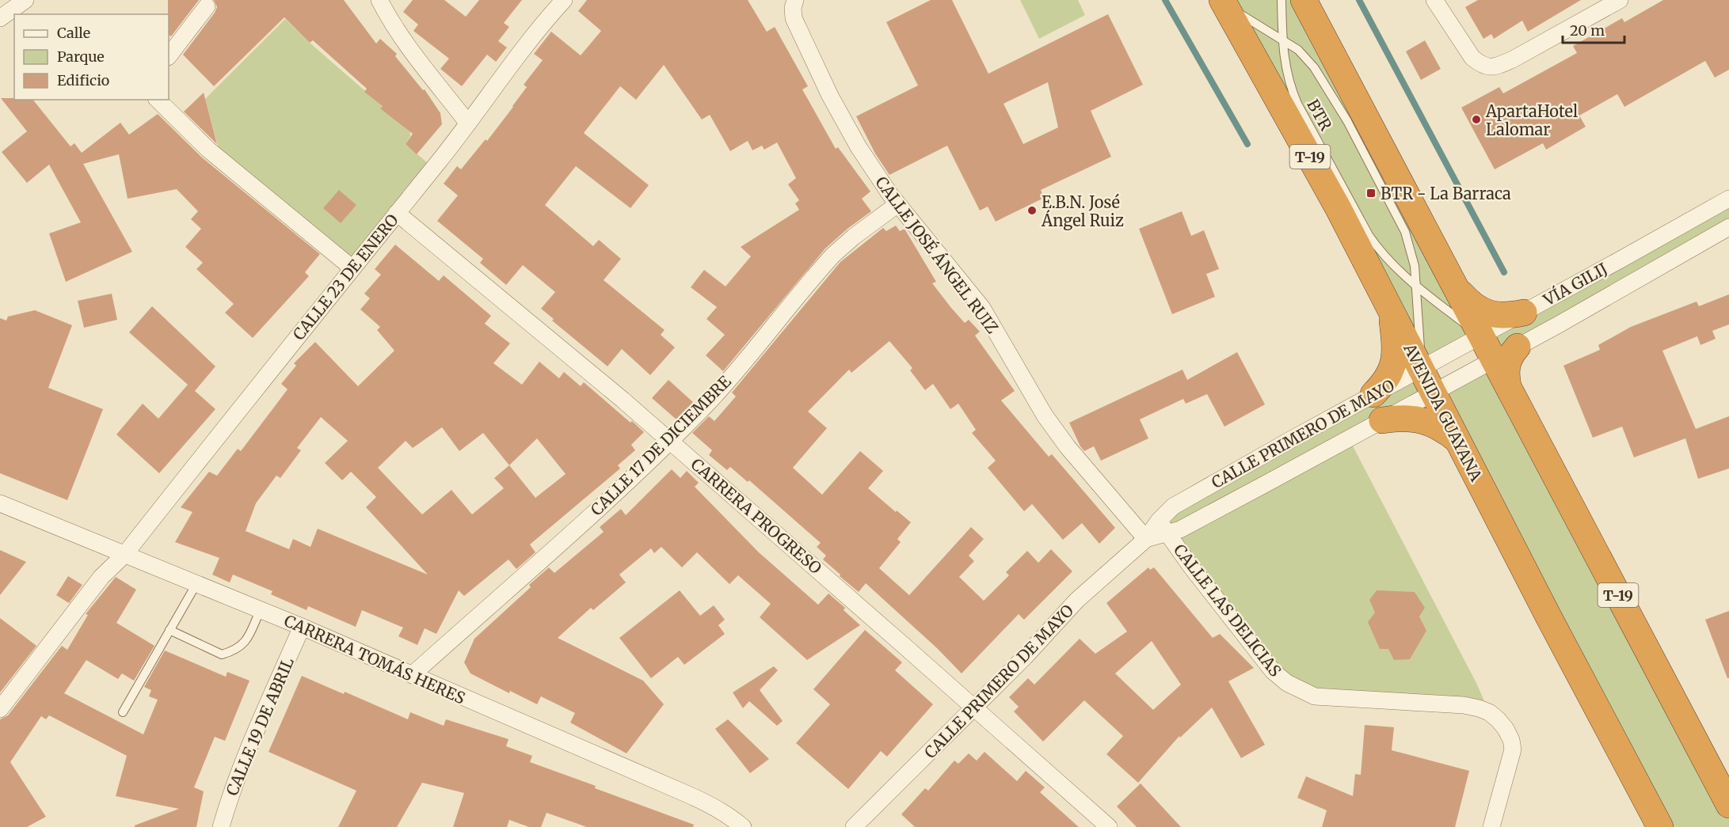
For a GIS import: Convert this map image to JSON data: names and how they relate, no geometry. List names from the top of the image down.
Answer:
{
  "streets": {
    "highway": ["T-19", "AVENIDA GUAYANA"],
    "street": [
      "CALLE JOSÉ ÁNGEL RUIZ",
      "CALLE 23 DE ENERO",
      "VÍA GILIJ",
      "CALLE PRIMERO DE MAYO",
      "CALLE 17 DE DICIEMBRE",
      "CARRERA PROGRESO",
      "CALLE LAS DELICIAS",
      "CARRERA TOMÁS HERES",
      "CALLE 19 DE ABRIL"
    ],
    "lane": ["BTR"]
  },
  "crossings": [
    ["BTR", "T-19"],
    ["BTR", "VÍA GILIJ"],
    ["BTR", "AVENIDA GUAYANA"],
    ["BTR", "CALLE PRIMERO DE MAYO"],
    ["T-19", "VÍA GILIJ"],
    ["T-19", "AVENIDA GUAYANA"],
    ["T-19", "CALLE PRIMERO DE MAYO"],
    ["CALLE JOSÉ ÁNGEL RUIZ", "CALLE PRIMERO DE MAYO"],
    ["CALLE JOSÉ ÁNGEL RUIZ", "CALLE 17 DE DICIEMBRE"],
    ["CALLE 23 DE ENERO", "CARRERA PROGRESO"],
    ["CALLE 23 DE ENERO", "CARRERA TOMÁS HERES"],
    ["VÍA GILIJ", "AVENIDA GUAYANA"],
    ["VÍA GILIJ", "CALLE PRIMERO DE MAYO"],
    ["AVENIDA GUAYANA", "CALLE PRIMERO DE MAYO"],
    ["CALLE PRIMERO DE MAYO", "CARRERA PROGRESO"],
    ["CALLE PRIMERO DE MAYO", "CALLE LAS DELICIAS"],
    ["CALLE 17 DE DICIEMBRE", "CARRERA PROGRESO"],
    ["CALLE 17 DE DICIEMBRE", "CARRERA TOMÁS HERES"],
    ["CARRERA TOMÁS HERES", "CALLE 19 DE ABRIL"]
  ],
  "places": {
    "other": ["ApartaHotel Lalomar", "E.B.N. José Ángel Ruiz"],
    "transit": ["BTR - La Barraca"]
  },
  "legend": ["Calle", "Parque", "Edificio"],
  "scale_bar": "20 m"
}
